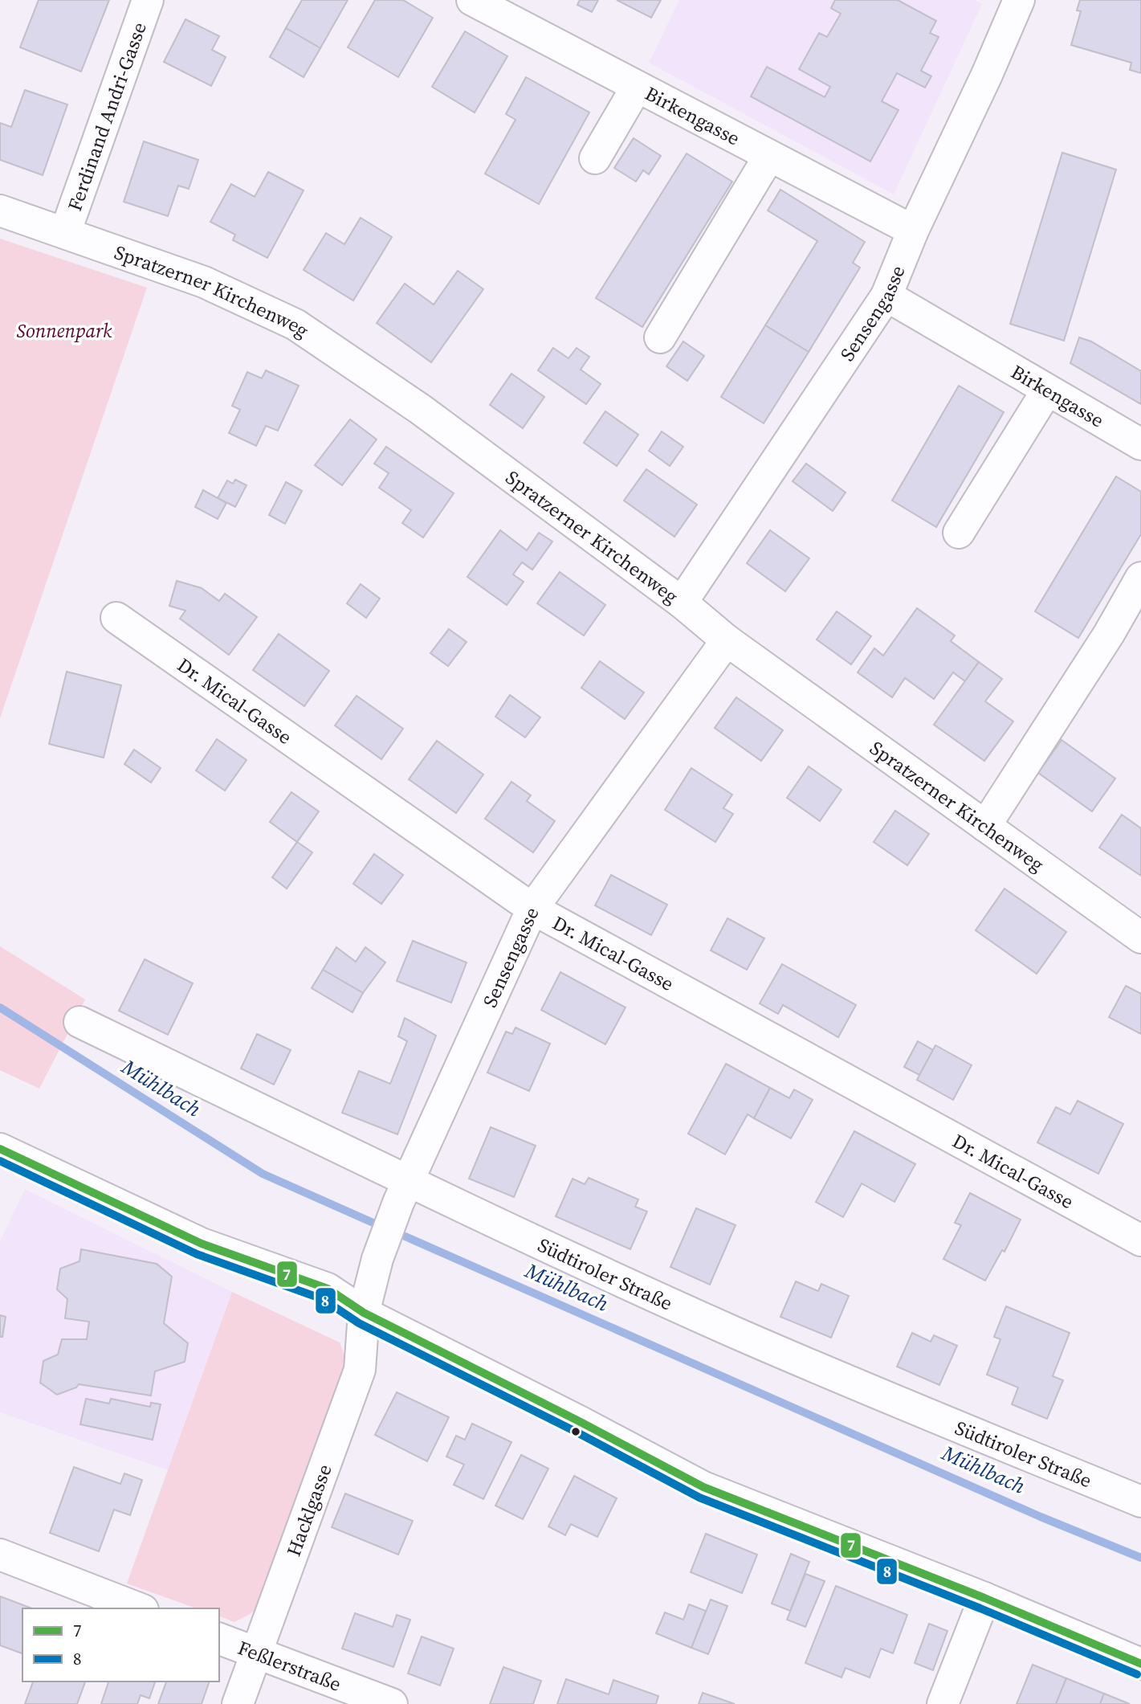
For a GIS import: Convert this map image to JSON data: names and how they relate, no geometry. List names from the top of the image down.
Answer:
{
  "streets": {
    "street": [
      "Birkengasse",
      "Ferdinand Andri-Gasse",
      "Spratzerner Kirchenweg",
      "Sensengasse",
      "Dr. Mical-Gasse",
      "Südtiroler Straße",
      "Hacklgasse",
      "Feßlerstraße"
    ]
  },
  "crossings": [
    ["Birkengasse", "Sensengasse"],
    ["Ferdinand Andri-Gasse", "Spratzerner Kirchenweg"],
    ["Spratzerner Kirchenweg", "Sensengasse"],
    ["Sensengasse", "Dr. Mical-Gasse"],
    ["Sensengasse", "Südtiroler Straße"],
    ["Sensengasse", "Hacklgasse"],
    ["Hacklgasse", "Feßlerstraße"]
  ],
  "water": ["Mühlbach"],
  "parks": ["Sonnenpark"],
  "lines": ["transit line 7", "transit line 8"],
  "legend": ["7", "8"]
}
